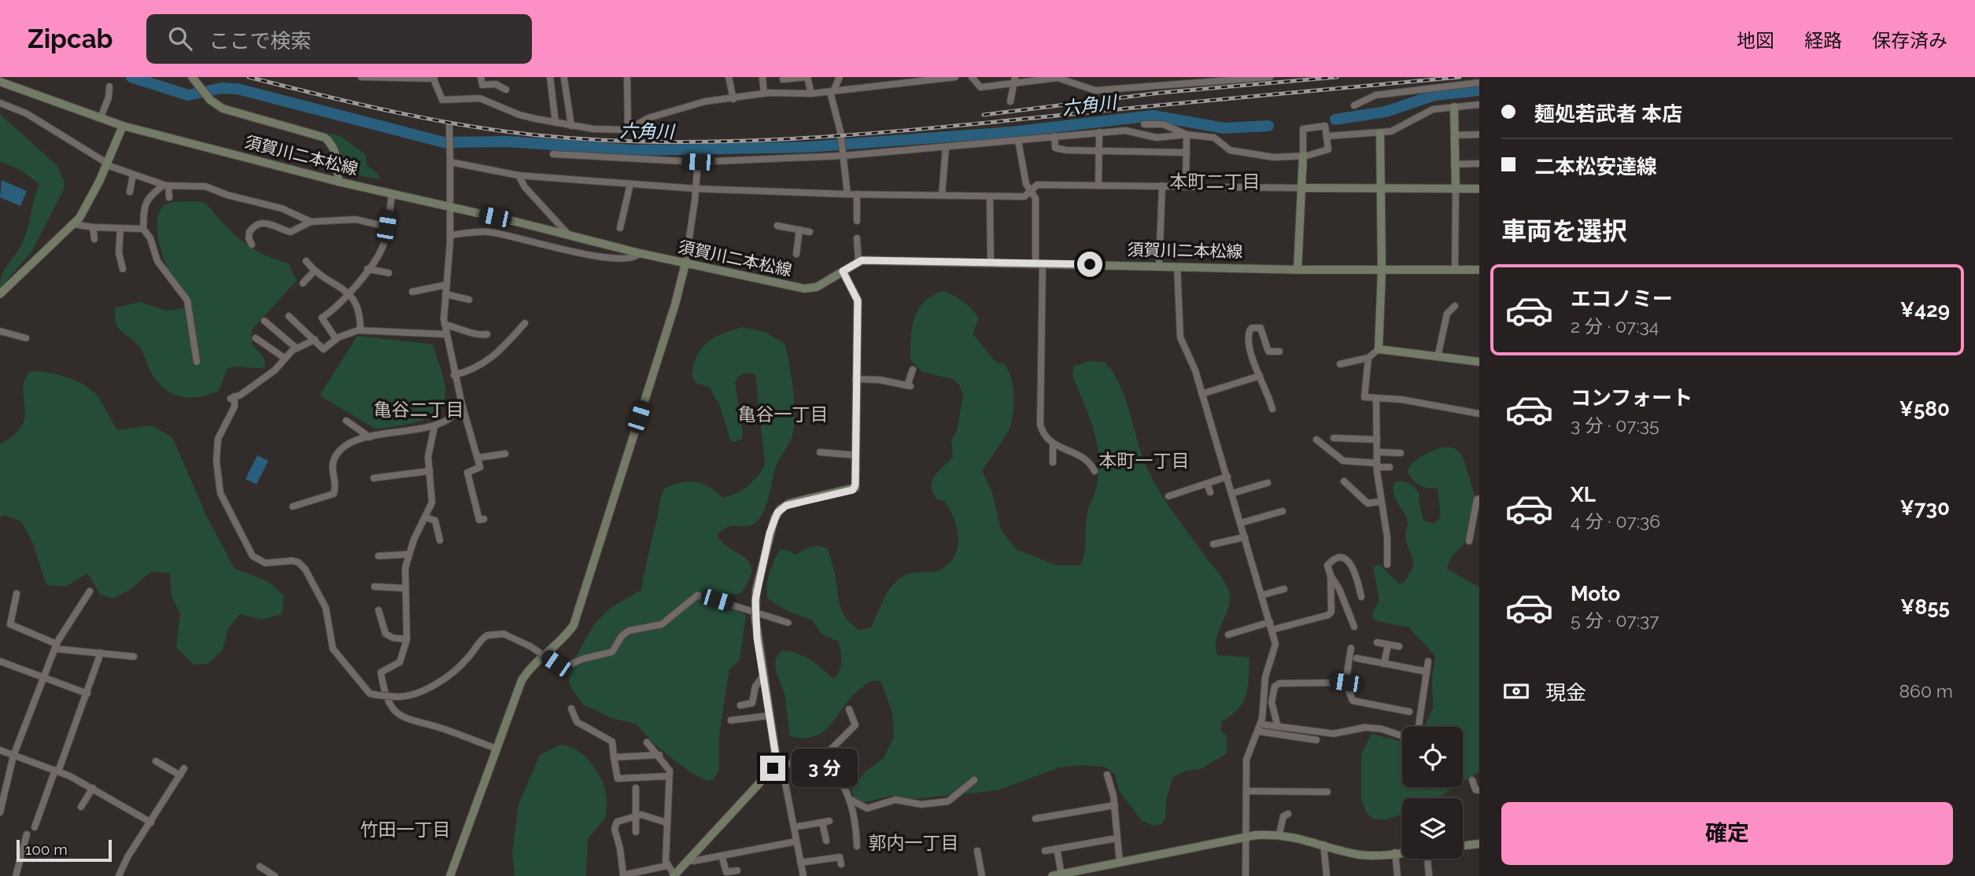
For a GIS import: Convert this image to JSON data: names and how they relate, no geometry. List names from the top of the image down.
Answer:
{
  "streets": {
    "main road": ["須賀川二本松線"]
  },
  "districts": [
    "本町二丁目",
    "亀谷二丁目",
    "亀谷一丁目",
    "本町一丁目",
    "竹田一丁目",
    "郭内一丁目"
  ],
  "water": ["六角川"],
  "scale_bar": "100 m",
  "page": {
    "header": "Zipcab",
    "search": "ここで検索",
    "nav": ["地図", "経路", "保存済み"],
    "banner": ["麺処若武者 本店", "二本松安達線"],
    "heading": "車両を選択",
    "list": [
      {
        "name": "エコノミー",
        "note": "2 分 · 07:34",
        "value": "¥429"
      },
      {
        "name": "コンフォート",
        "note": "3 分 · 07:35",
        "value": "¥580"
      },
      {
        "name": "XL",
        "note": "4 分 · 07:36",
        "value": "¥730"
      },
      {
        "name": "Moto",
        "note": "5 分 · 07:37",
        "value": "¥855"
      }
    ],
    "pay": ["現金", "860 m"],
    "bubble": "3 分",
    "buttons": "確定",
    "scale": "100 m"
  }
}
